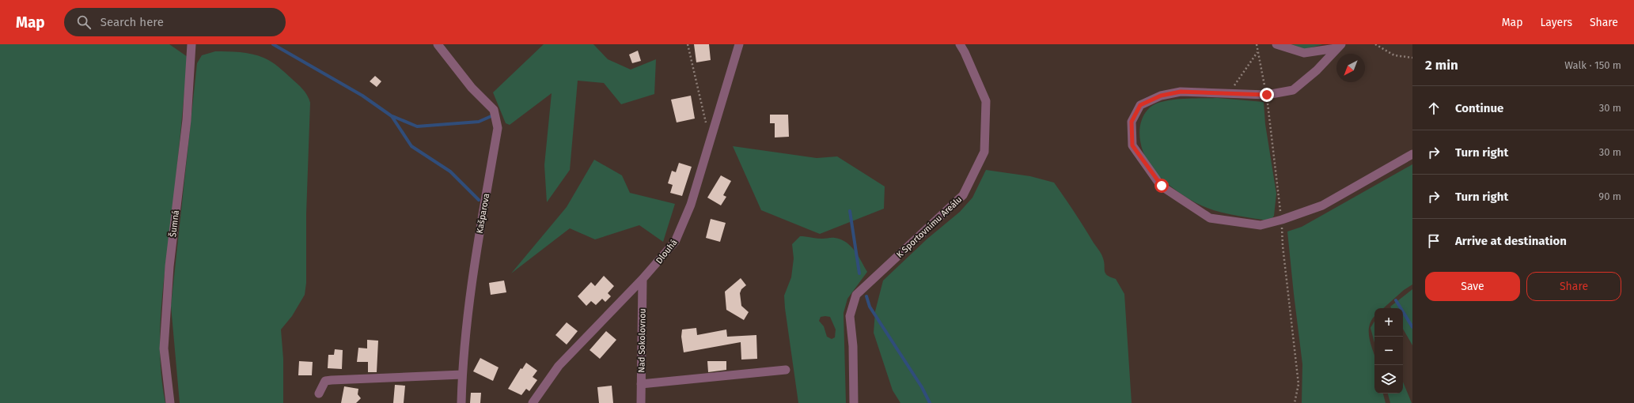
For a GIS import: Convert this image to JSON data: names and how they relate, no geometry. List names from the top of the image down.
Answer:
{
  "streets": {
    "street": [
      "Kašparova",
      "Šumná",
      "K Sportovnímu Areálu",
      "Dlouhá",
      "Nad Sokolovnou"
    ]
  },
  "crossings": [
    ["Dlouhá", "Nad Sokolovnou"]
  ],
  "north": "bottom left",
  "page": {
    "header": "Map",
    "search": "Search here",
    "nav": ["Map", "Layers", "Share"],
    "heading": ["2 min", "Walk · 150 m"],
    "list": [
      ["Continue", "30 m"],
      ["Turn right", "30 m"],
      ["Turn right", "90 m"],
      "Arrive at destination"
    ],
    "buttons": ["Save", "Share"],
    "map_buttons": ["+", "−"]
  }
}
